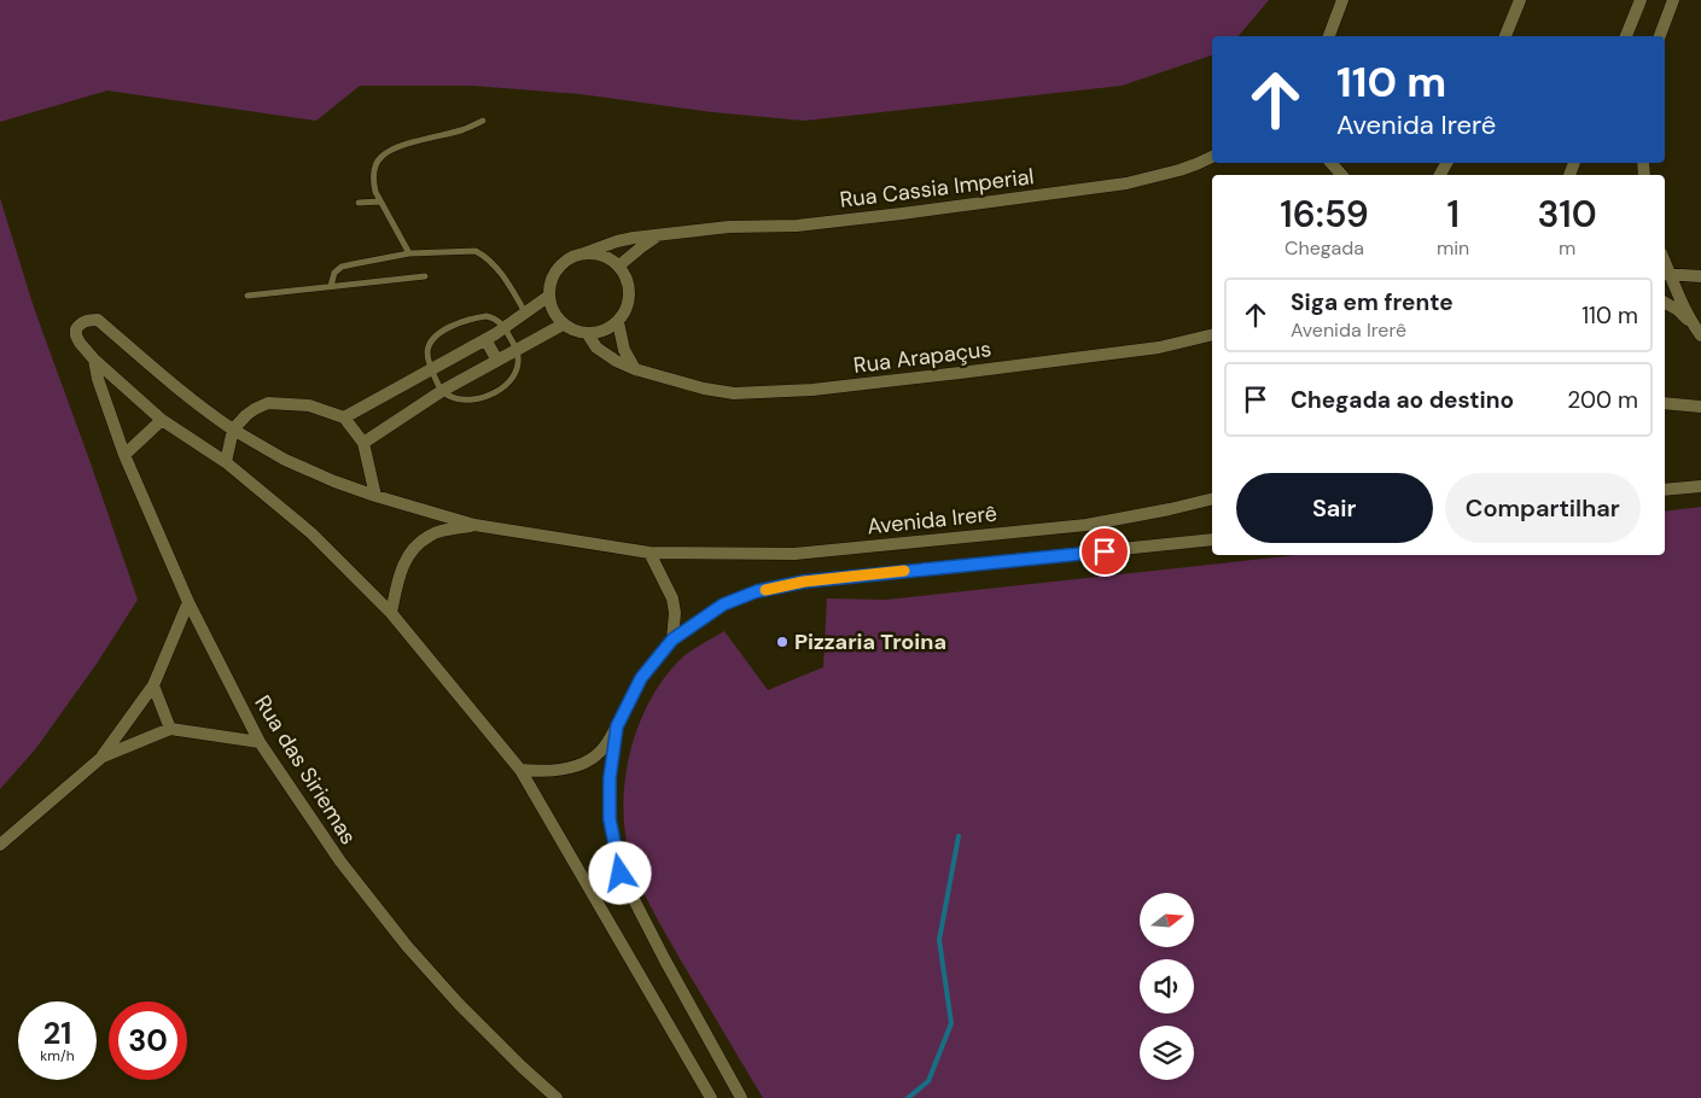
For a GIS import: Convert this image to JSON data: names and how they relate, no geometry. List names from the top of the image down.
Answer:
{
  "streets": {
    "street": [
      "Rua Cassia Imperial",
      "Rua Arapaçus",
      "Avenida Irerê",
      "Rua das Siriemas"
    ]
  },
  "crossings": [
    ["Rua Cassia Imperial", "Rua Arapaçus"]
  ],
  "places": ["Pizzaria Troina"],
  "north": "right",
  "page": {
    "turn": ["110 m", "Avenida Irerê"],
    "eta": [
      "16:59",
      "Chegada",
      "1",
      "min",
      "310",
      "m"
    ],
    "list": [
      {
        "name": "Siga em frente",
        "note": "Avenida Irerê",
        "value": "110 m"
      },
      {
        "name": "Chegada ao destino",
        "value": "200 m"
      }
    ],
    "buttons": ["Sair", "Compartilhar"],
    "speed": "21 km/h",
    "limit": "30"
  }
}
